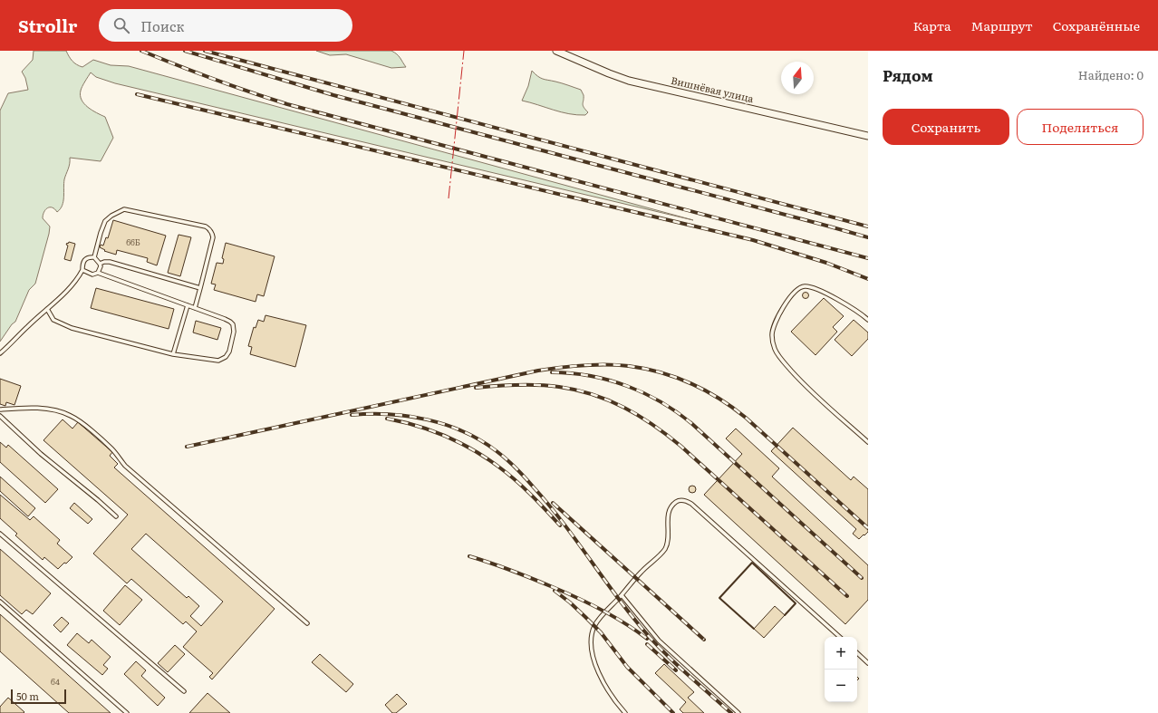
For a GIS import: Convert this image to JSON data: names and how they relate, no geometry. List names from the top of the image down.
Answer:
{
  "streets": {
    "street": ["Вишнёвая улица"]
  },
  "house_numbers": ["66Б", "64"],
  "scale_bar": "50 m",
  "north": "top",
  "page": {
    "header": "Strollr",
    "search": "Поиск",
    "nav": ["Карта", "Маршрут", "Сохранённые"],
    "heading": ["Рядом", "Найдено: 0"],
    "buttons": ["Сохранить", "Поделиться"],
    "map_buttons": ["+", "−"],
    "scale": "50 m"
  }
}
